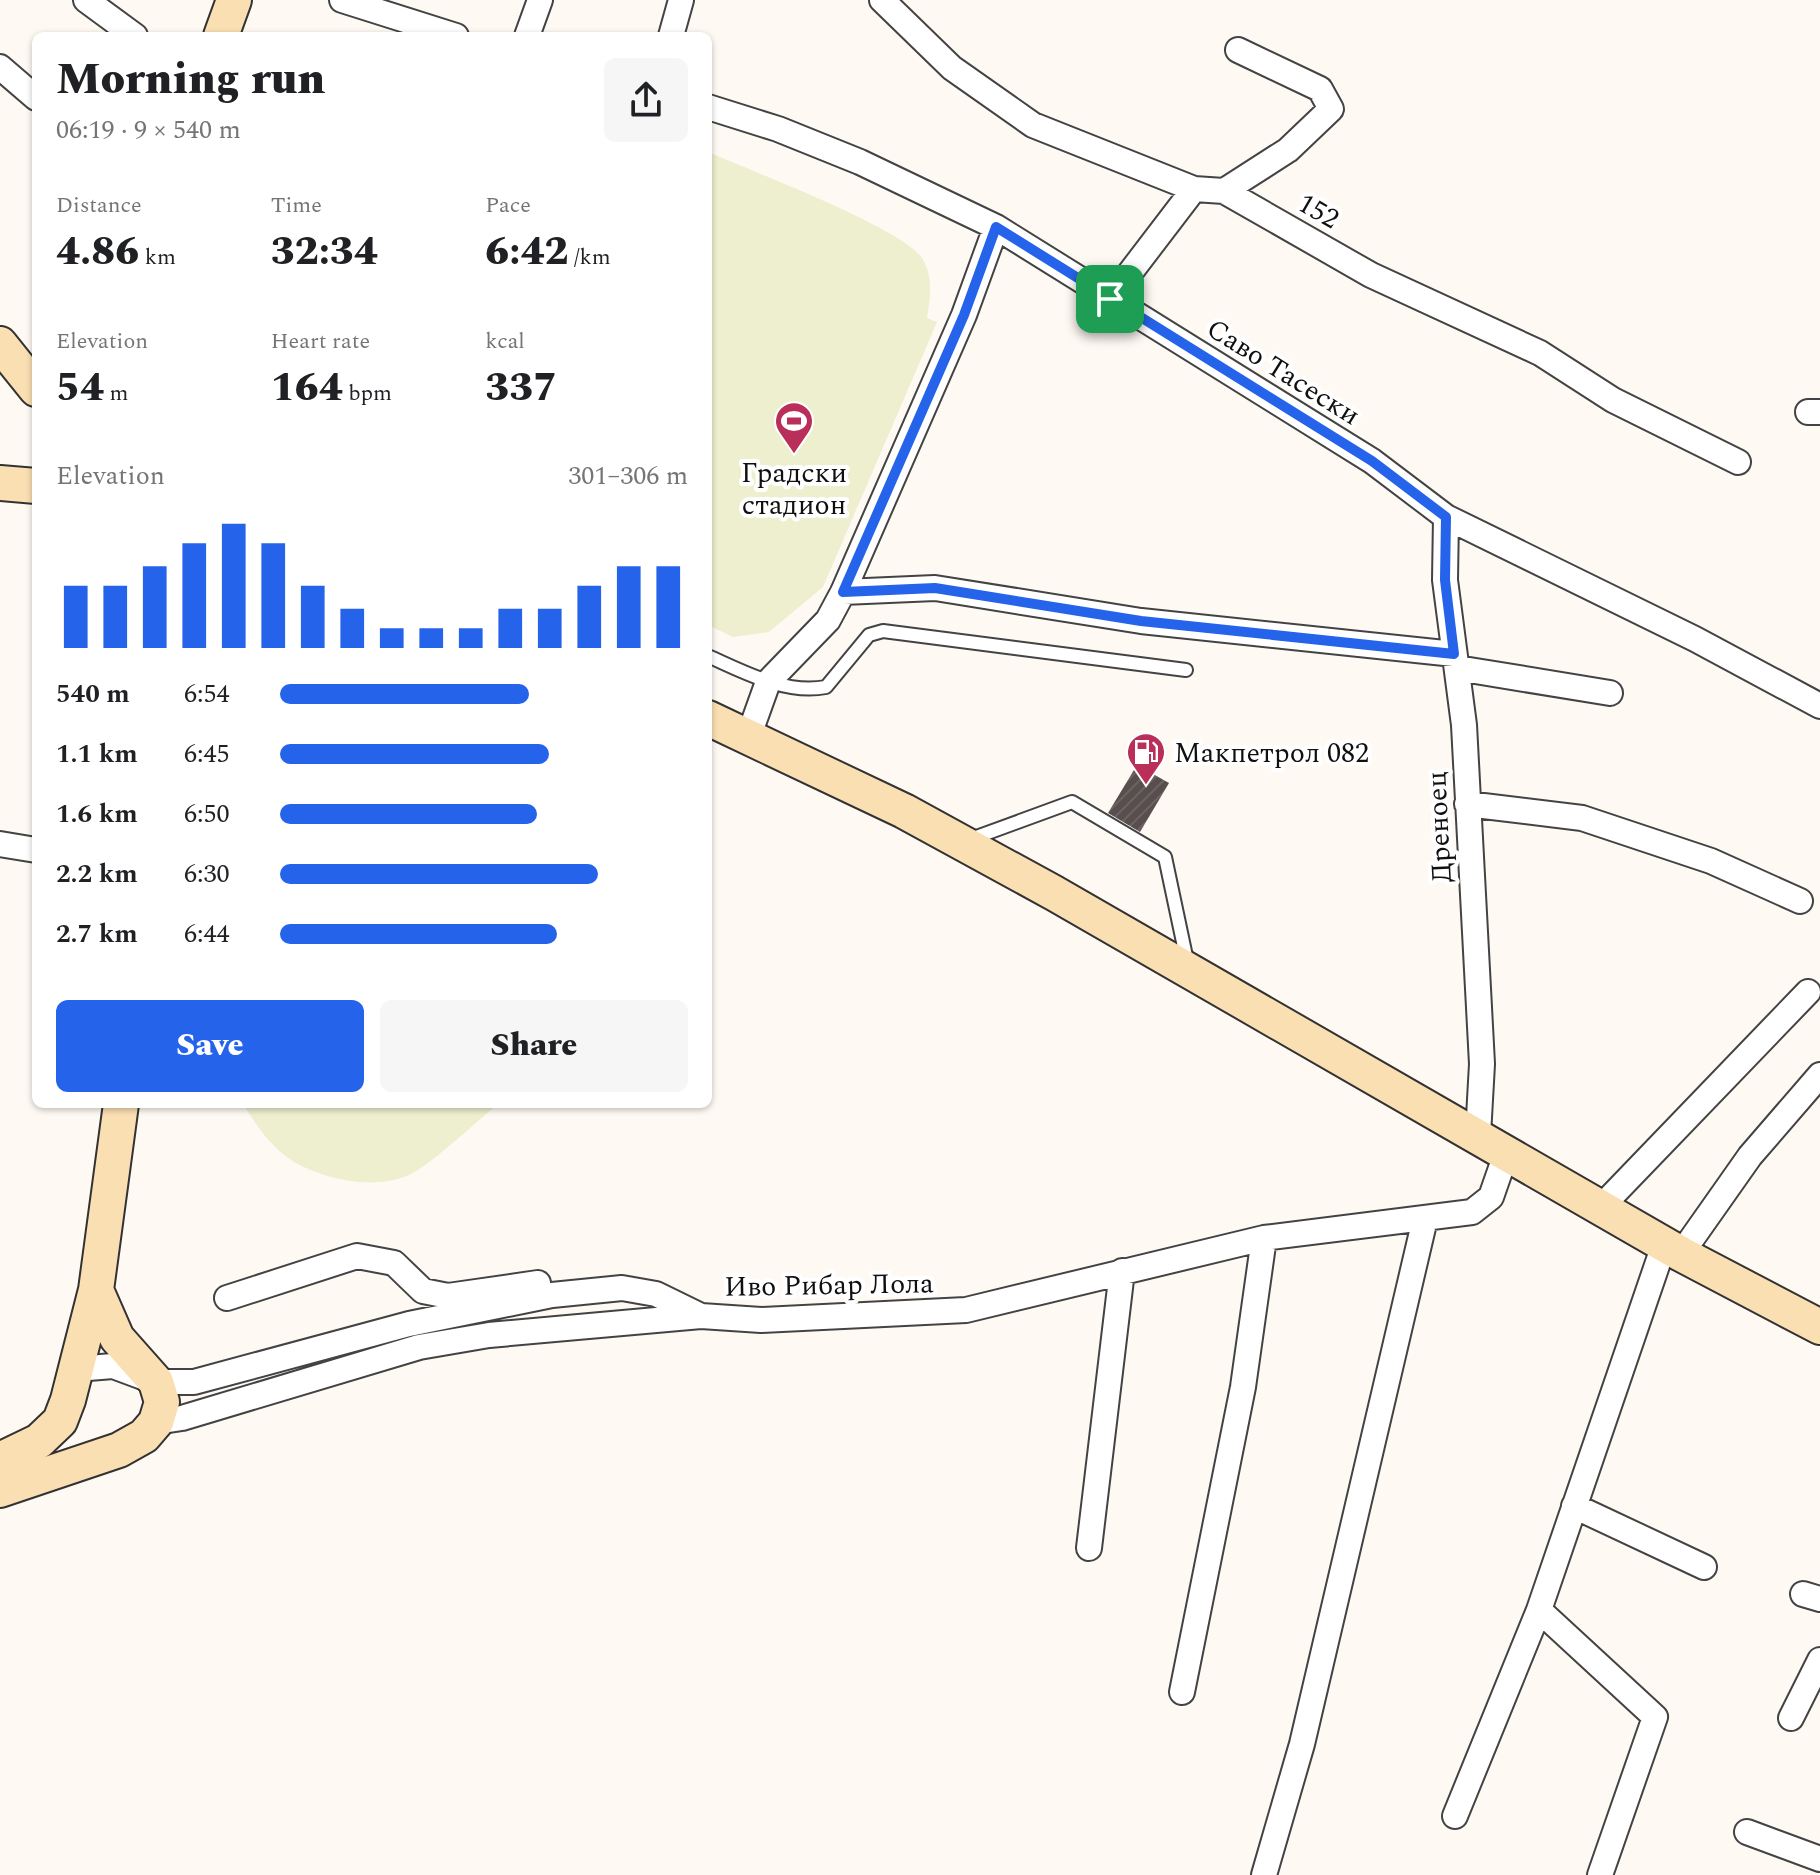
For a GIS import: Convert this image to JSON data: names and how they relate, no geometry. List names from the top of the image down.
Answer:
{
  "streets": {
    "street": [
      "152",
      "Саво Тасески",
      "Дреноец",
      "Иво Рибар Лола"
    ]
  },
  "crossings": [
    ["Саво Тасески", "Дреноец"],
    ["Дреноец", "Иво Рибар Лола"]
  ],
  "places": {
    "sports": ["Градски стадион"],
    "fuel station": ["Макпетрол 082"]
  },
  "page": {
    "heading": ["Morning run", "06:19 · 9 × 540 m"],
    "stats": [
      ["Distance", "4.86 km"],
      ["Time", "32:34"],
      ["Pace", "6:42 /km"],
      ["Elevation", "54 m"],
      ["Heart rate", "164 bpm"],
      ["kcal", "337"]
    ],
    "chart": ["Elevation", "301–306 m"],
    "list": [
      {
        "name": "540 m",
        "note": "6:54"
      },
      {
        "name": "1.1 km",
        "note": "6:45"
      },
      {
        "name": "1.6 km",
        "note": "6:50"
      },
      {
        "name": "2.2 km",
        "note": "6:30"
      },
      {
        "name": "2.7 km",
        "note": "6:44"
      }
    ],
    "buttons": ["Save", "Share"]
  }
}
